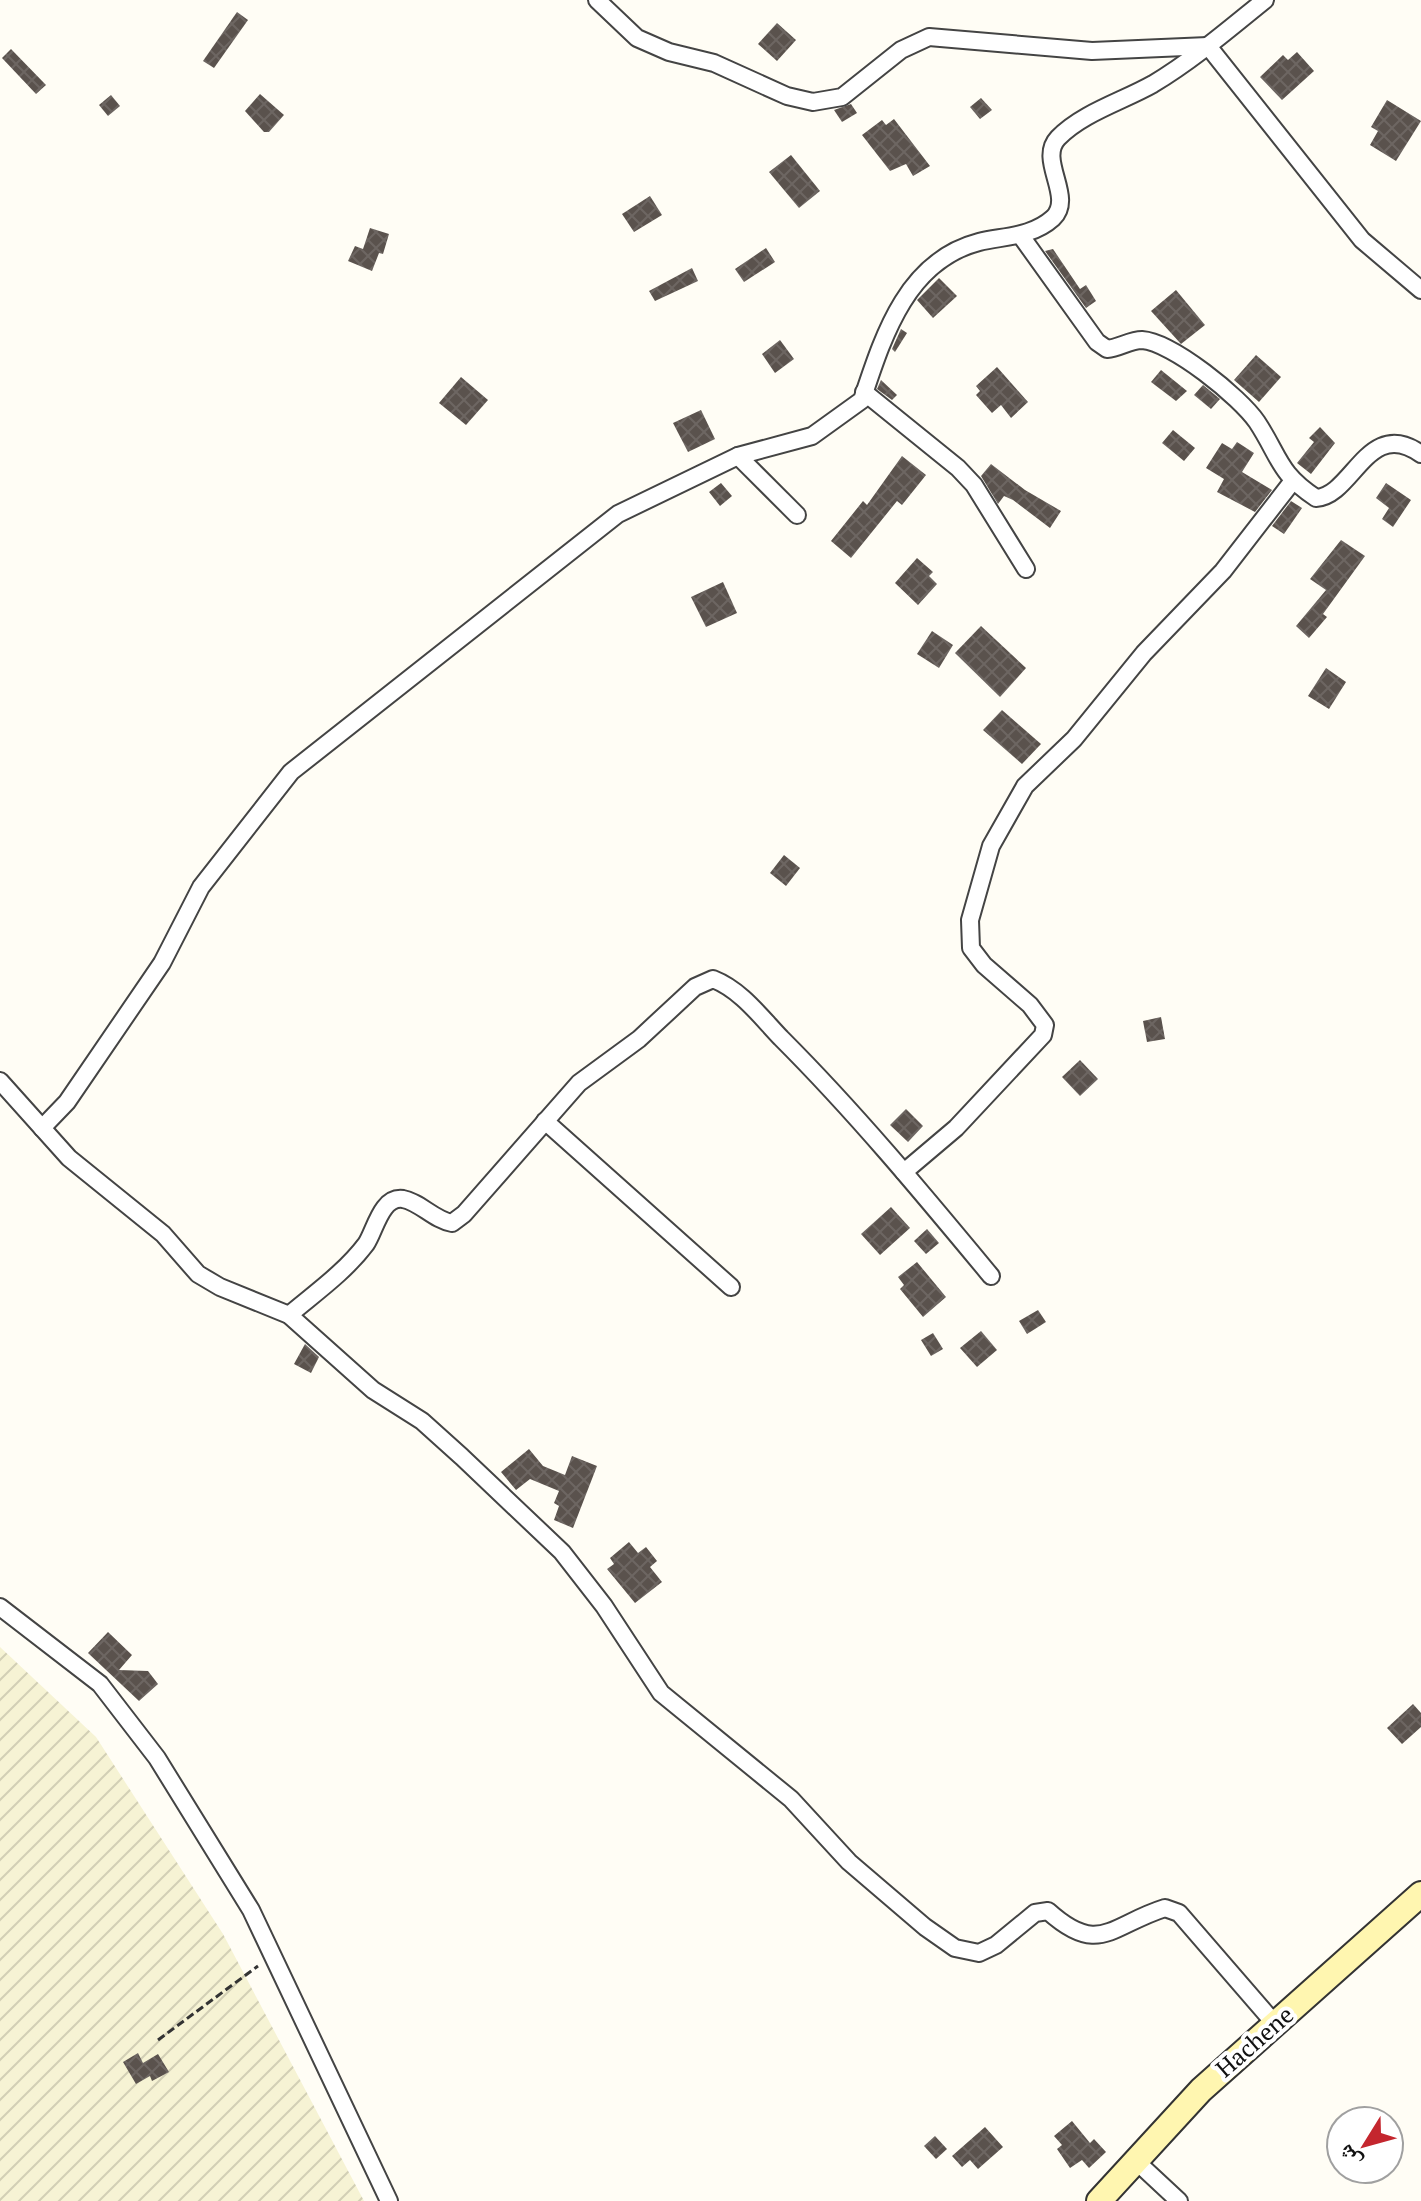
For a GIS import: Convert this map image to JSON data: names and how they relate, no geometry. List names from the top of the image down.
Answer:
{
  "streets": {
    "street": ["Hachene"]
  },
  "north": "bottom left"
}
